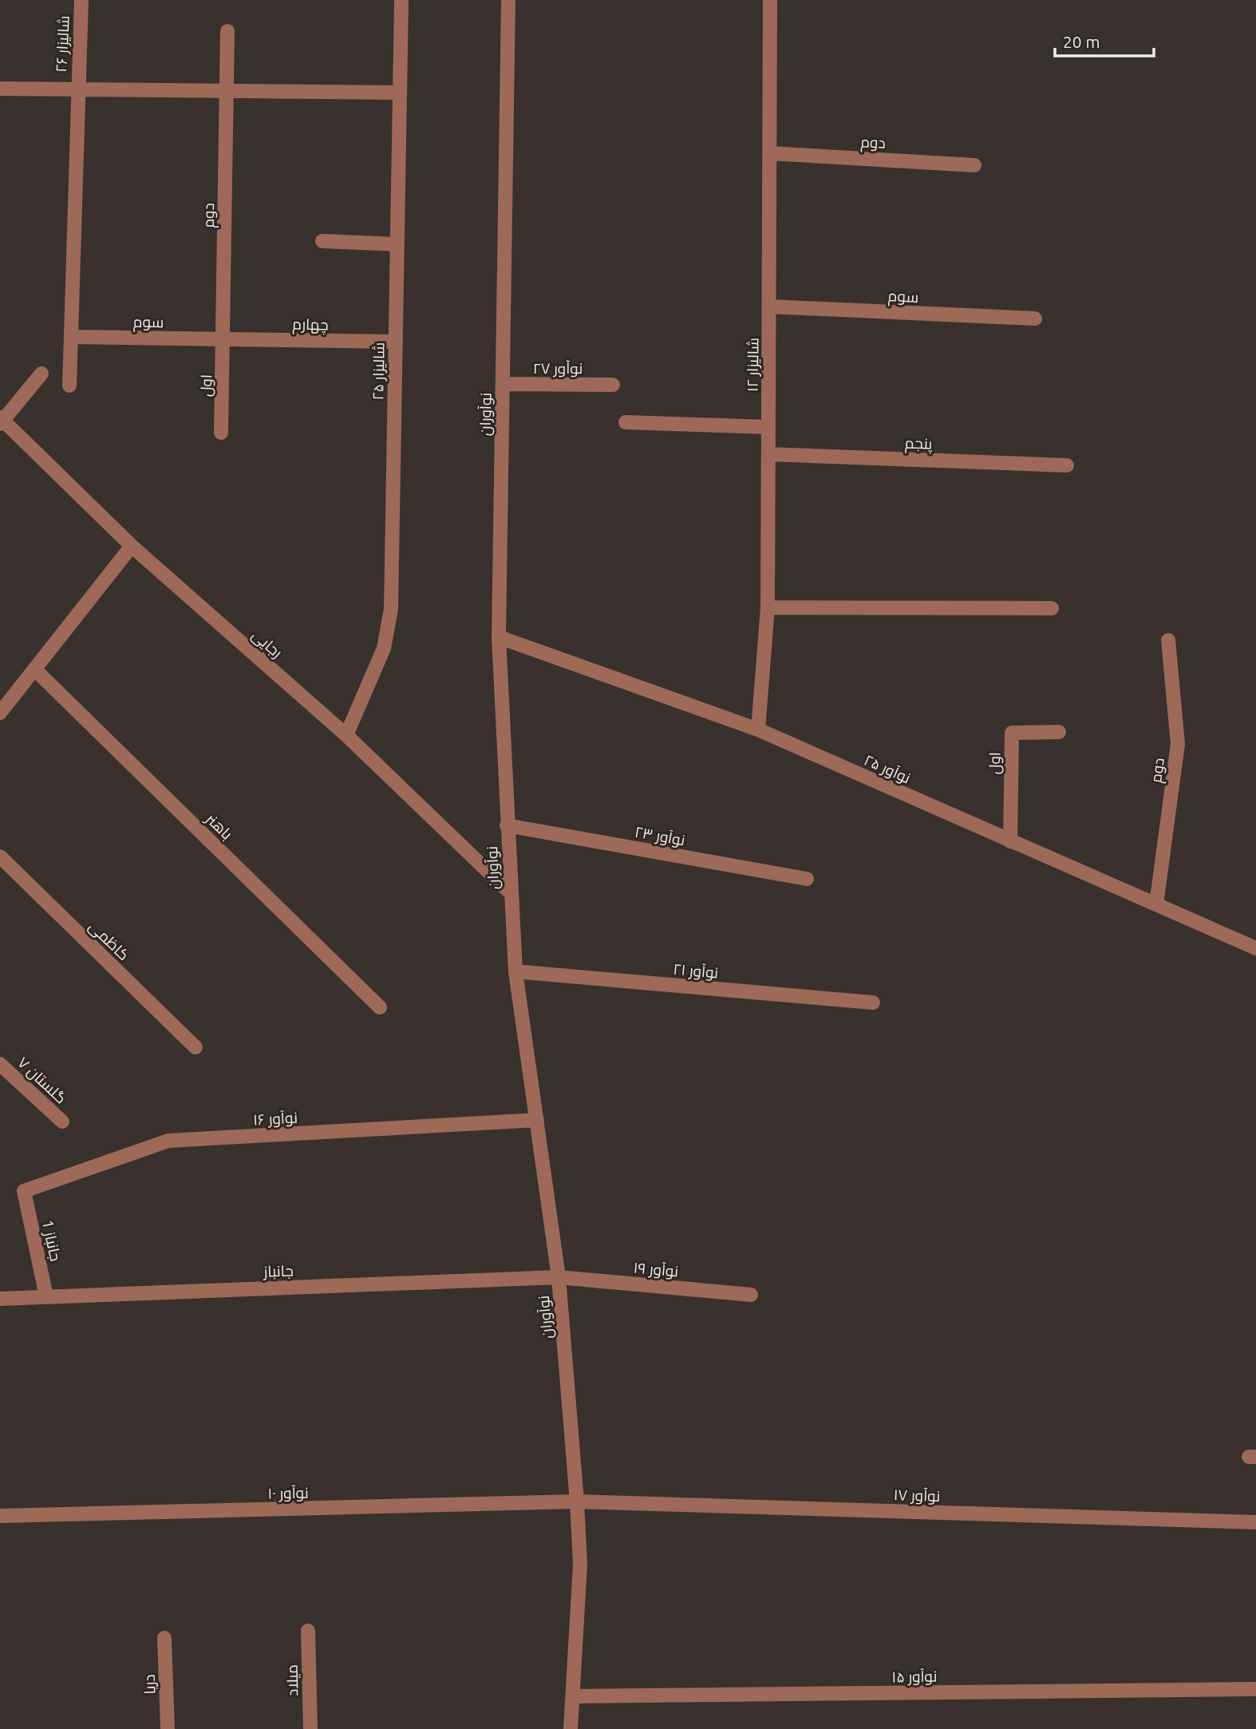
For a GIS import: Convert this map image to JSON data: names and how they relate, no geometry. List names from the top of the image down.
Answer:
{
  "streets": {
    "street": [
      "شالیزار ۲۶",
      "دوم",
      "سوم",
      "چهارم",
      "شالیزار ۱۲",
      "نوآور ۲۷",
      "شالیزار ۲۵",
      "اول",
      "نوآوران",
      "پنجم",
      "رجایی",
      "نوآور ۲۵",
      "باهنر",
      "نوآور ۲۳",
      "کاظمی",
      "نوآور ۲۱",
      "گلستان ۷",
      "نوآور ۱۶",
      "جانباز 1",
      "نوآور ۱۹",
      "جانباز",
      "نوآور ۱۰",
      "نوآور ۱۷",
      "نوآور ۱۵",
      "میلاد",
      "دریا"
    ]
  },
  "crossings": [
    ["شالیزار ۲۶", "سوم"],
    ["دوم", "سوم"],
    ["دوم", "چهارم"],
    ["دوم", "شالیزار ۱۲"],
    ["دوم", "اول"],
    ["دوم", "نوآور ۲۵"],
    ["سوم", "چهارم"],
    ["سوم", "شالیزار ۱۲"],
    ["سوم", "اول"],
    ["چهارم", "شالیزار ۲۵"],
    ["چهارم", "اول"],
    ["شالیزار ۱۲", "پنجم"],
    ["شالیزار ۱۲", "نوآور ۲۵"],
    ["نوآور ۲۷", "نوآوران"],
    ["شالیزار ۲۵", "رجایی"],
    ["اول", "نوآور ۲۵"],
    ["نوآوران", "رجایی"],
    ["نوآوران", "نوآور ۲۵"],
    ["نوآوران", "نوآور ۲۳"],
    ["نوآوران", "نوآور ۲۱"],
    ["نوآوران", "نوآور ۱۶"],
    ["نوآوران", "نوآور ۱۹"],
    ["نوآوران", "جانباز"],
    ["نوآوران", "نوآور ۱۰"],
    ["نوآوران", "نوآور ۱۷"],
    ["نوآوران", "نوآور ۱۵"],
    ["نوآور ۱۶", "جانباز 1"],
    ["جانباز 1", "جانباز"],
    ["نوآور ۱۹", "جانباز"],
    ["نوآور ۱۰", "نوآور ۱۷"]
  ],
  "scale_bar": "20 m"
}
